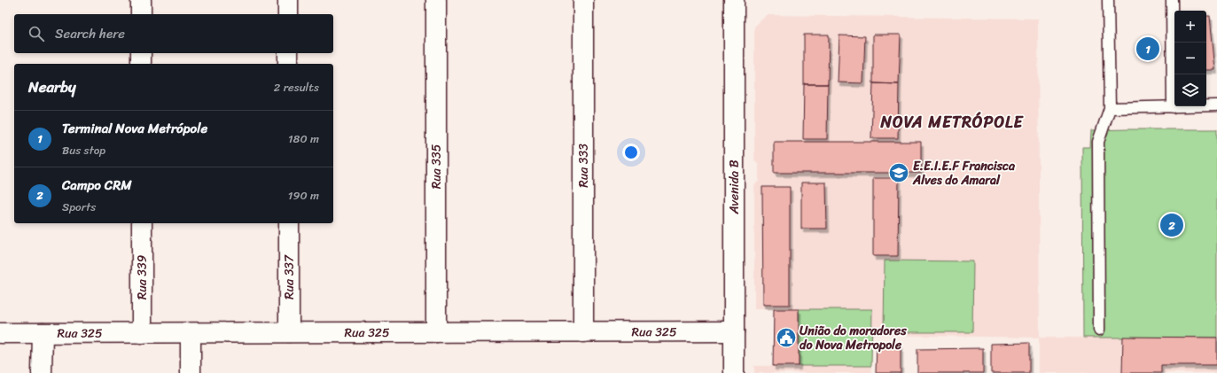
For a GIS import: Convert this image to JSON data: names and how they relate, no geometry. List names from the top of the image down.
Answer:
{
  "streets": {
    "street": [
      "Rua 333",
      "Rua 335",
      "Avenida B",
      "Rua 339",
      "Rua 337",
      "Rua 325"
    ]
  },
  "crossings": [
    ["Rua 333", "Rua 325"],
    ["Rua 335", "Rua 325"],
    ["Avenida B", "Rua 325"],
    ["Rua 339", "Rua 325"],
    ["Rua 337", "Rua 325"]
  ],
  "districts": ["NOVA METRÓPOLE"],
  "places": {
    "school or university": ["E.E.I.E.F Francisca Alves do Amaral"],
    "public building": ["União do moradores do Nova Metropole"]
  },
  "page": {
    "map_buttons": ["+", "−"],
    "search": "Search here",
    "pins": ["1", "2"],
    "heading": ["Nearby", "2 results"],
    "list": [
      {
        "mark": "1",
        "name": "Terminal Nova Metrópole",
        "note": "Bus stop",
        "value": "180 m"
      },
      {
        "mark": "2",
        "name": "Campo CRM",
        "note": "Sports",
        "value": "190 m"
      }
    ]
  }
}
